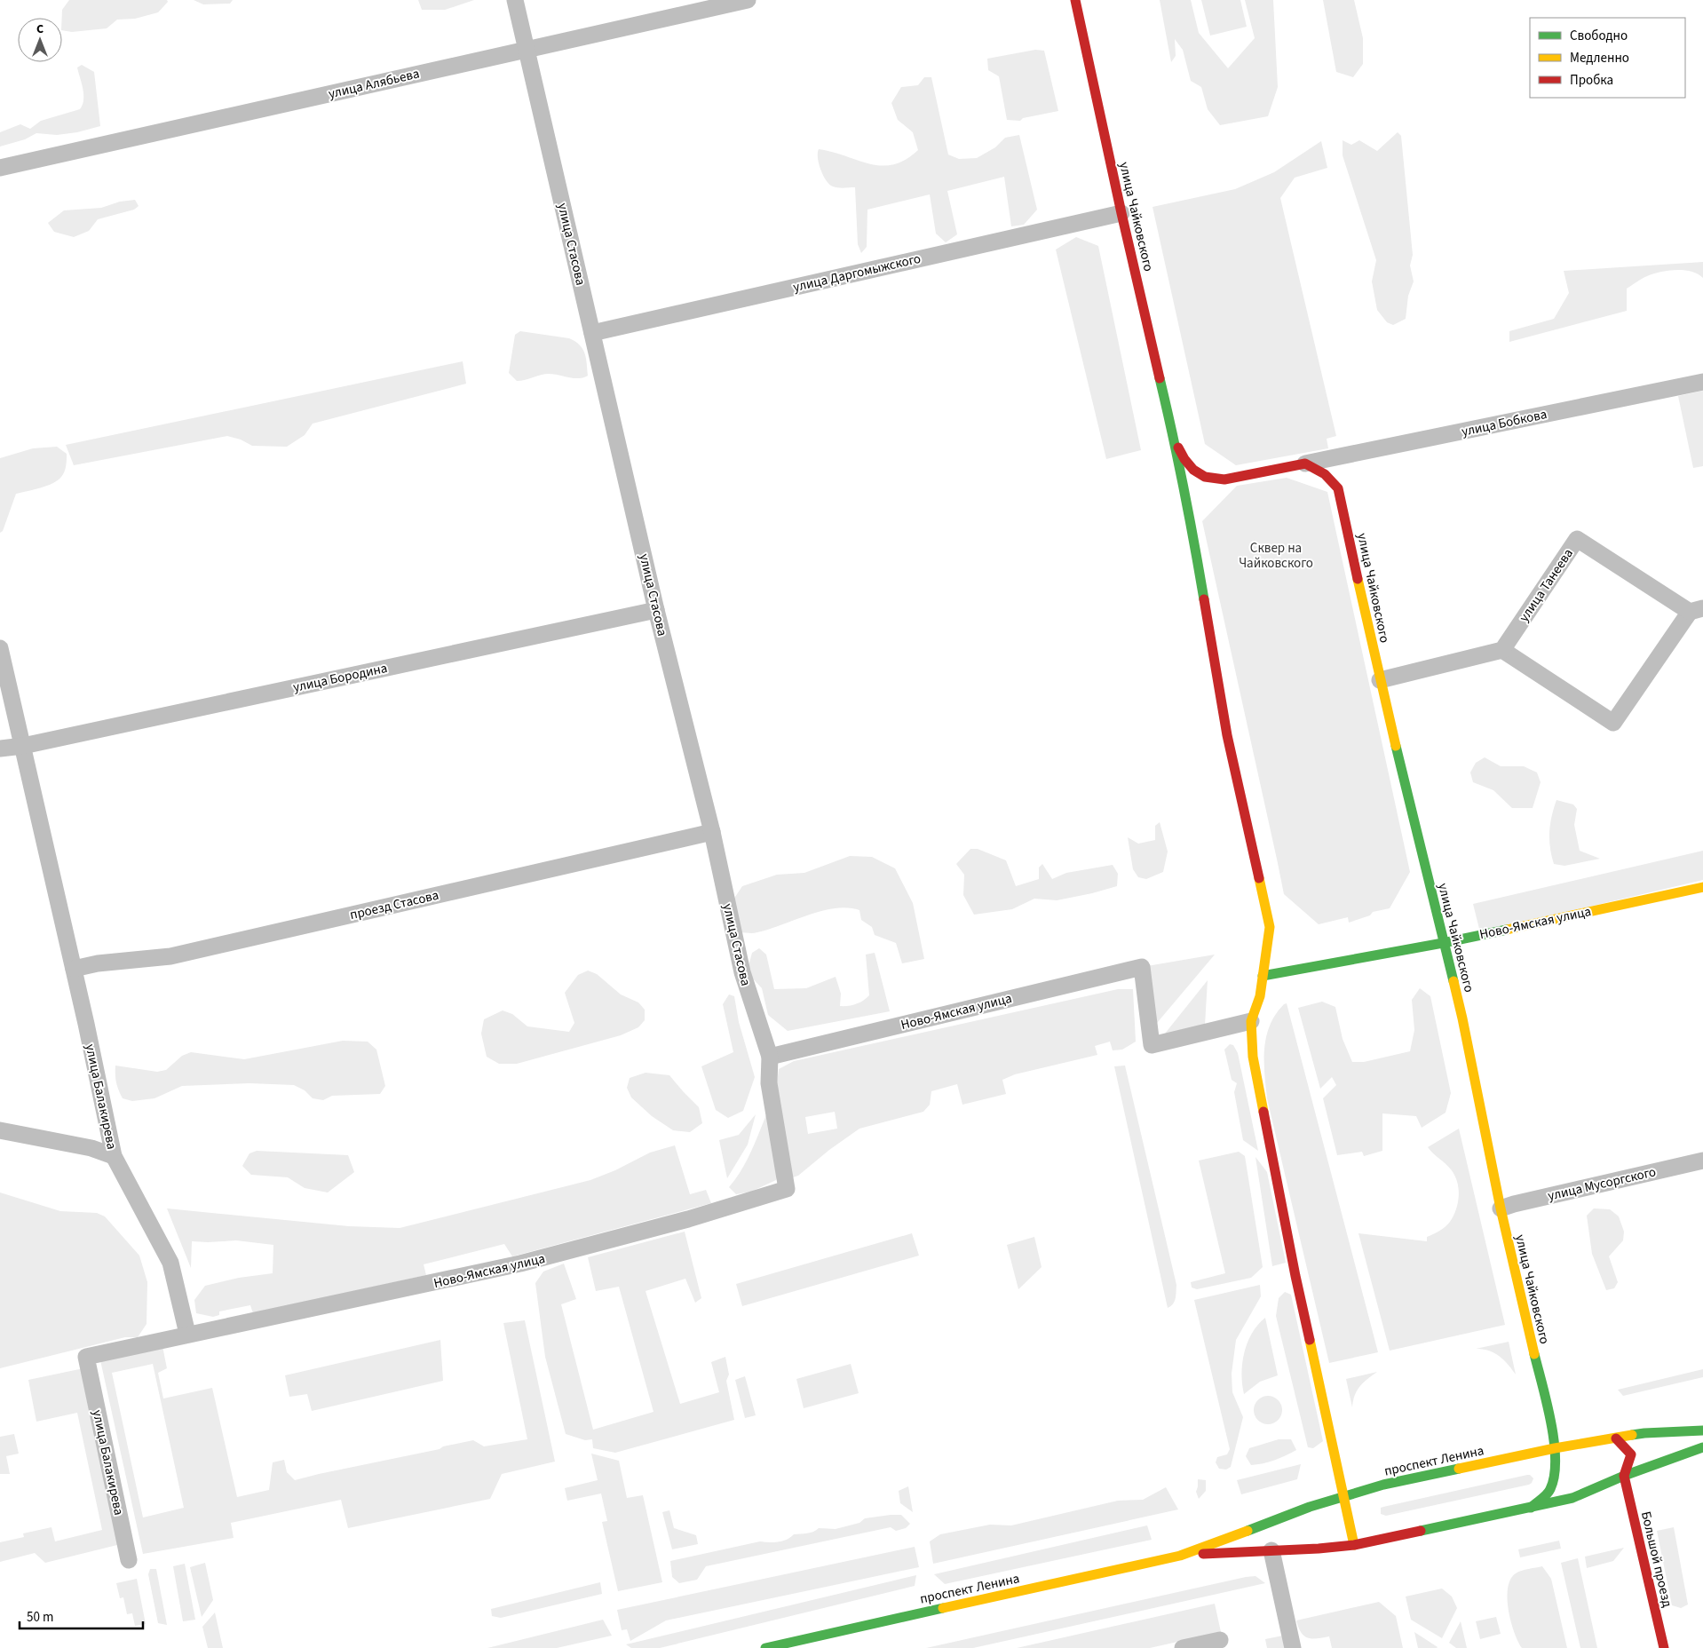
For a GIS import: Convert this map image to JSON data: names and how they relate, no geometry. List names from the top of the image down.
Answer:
{
  "streets": {
    "main road": [
      "улица Чайковского",
      "Ново-Ямская улица",
      "проспект Ленина",
      "Большой проезд"
    ],
    "street": [
      "улица Алябьева",
      "улица Стасова",
      "улица Даргомыжского",
      "улица Бобкова",
      "улица Танеева",
      "улица Бородина",
      "проезд Стасова",
      "улица Балакирева",
      "улица Мусоргского"
    ]
  },
  "crossings": [
    ["улица Алябьева", "улица Стасова"],
    ["улица Чайковского", "улица Даргомыжского"],
    ["улица Чайковского", "улица Бобкова"],
    ["улица Чайковского", "Ново-Ямская улица"],
    ["улица Чайковского", "улица Мусоргского"],
    ["улица Чайковского", "проспект Ленина"],
    ["улица Стасова", "улица Даргомыжского"],
    ["улица Стасова", "улица Бородина"],
    ["улица Стасова", "проезд Стасова"],
    ["улица Стасова", "Ново-Ямская улица"],
    ["улица Бородина", "улица Балакирева"],
    ["проезд Стасова", "улица Балакирева"],
    ["Ново-Ямская улица", "улица Балакирева"],
    ["проспект Ленина", "Большой проезд"]
  ],
  "parks": ["Сквер на Чайковского"],
  "legend": ["Свободно", "Медленно", "Пробка"],
  "scale_bar": "50 m",
  "north": "top"
}
